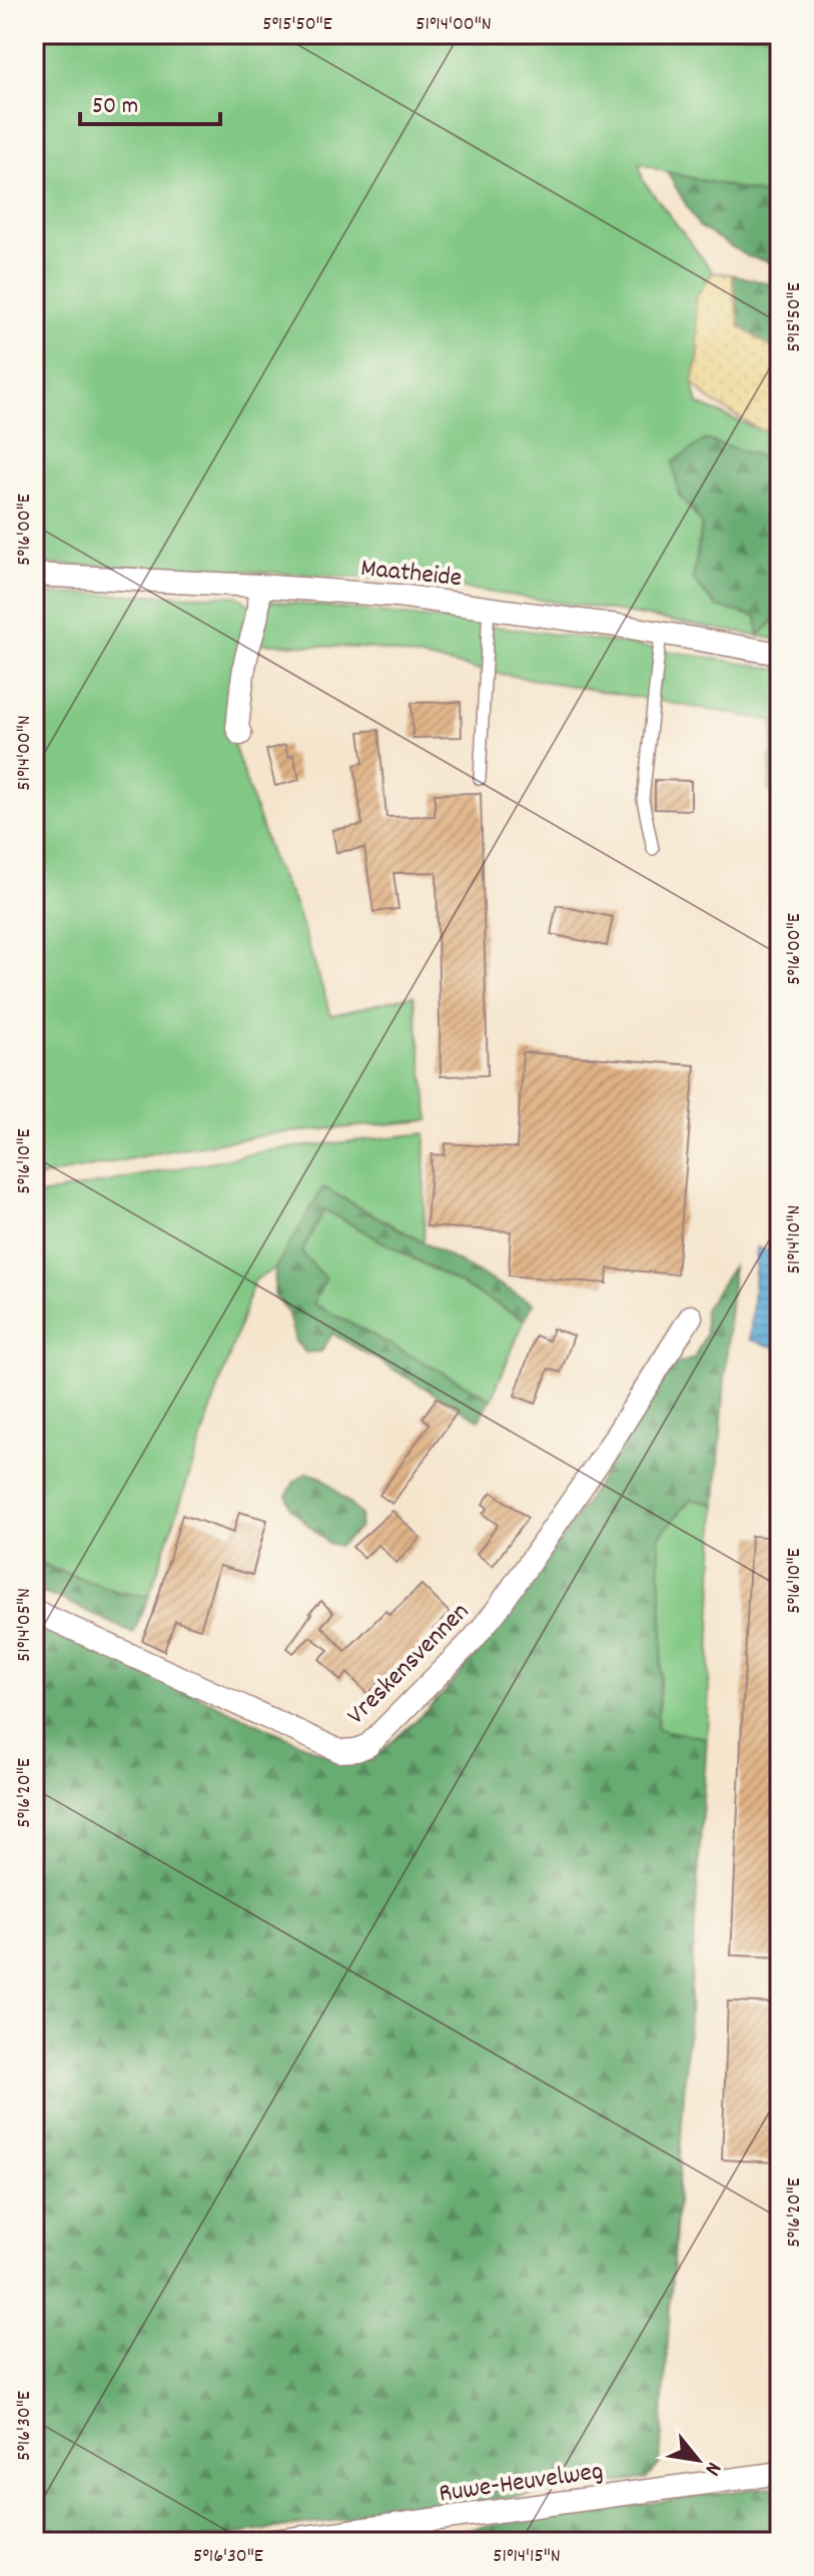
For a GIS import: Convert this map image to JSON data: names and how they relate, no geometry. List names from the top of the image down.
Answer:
{
  "streets": {
    "street": ["Maatheide", "Vreskensvennen", "Ruwe-Heuvelweg"]
  },
  "scale_bar": "50 m",
  "north": "bottom right",
  "coordinates": [
    "5°15'50\"E",
    "51°14'00\"N",
    "5°16'00\"E",
    "5°16'10\"E",
    "51°14'10\"N",
    "51°14'05\"N",
    "5°16'20\"E",
    "5°16'30\"E",
    "51°14'15\"N"
  ]
}
